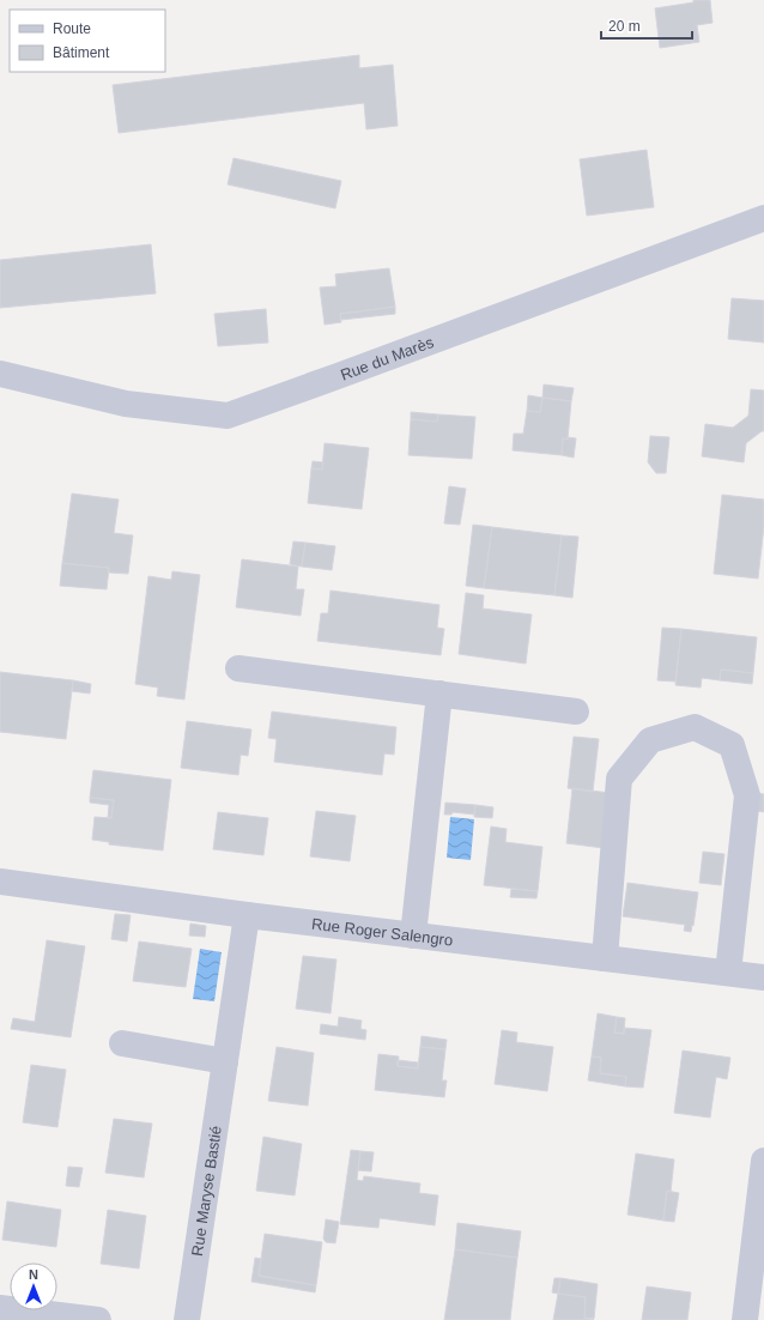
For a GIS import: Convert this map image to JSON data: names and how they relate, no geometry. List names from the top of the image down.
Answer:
{
  "streets": {
    "street": ["Rue du Marès", "Rue Roger Salengro", "Rue Maryse Bastié"]
  },
  "crossings": [
    ["Rue Roger Salengro", "Rue Maryse Bastié"]
  ],
  "legend": ["Route", "Bâtiment"],
  "scale_bar": "20 m",
  "north": "top"
}
